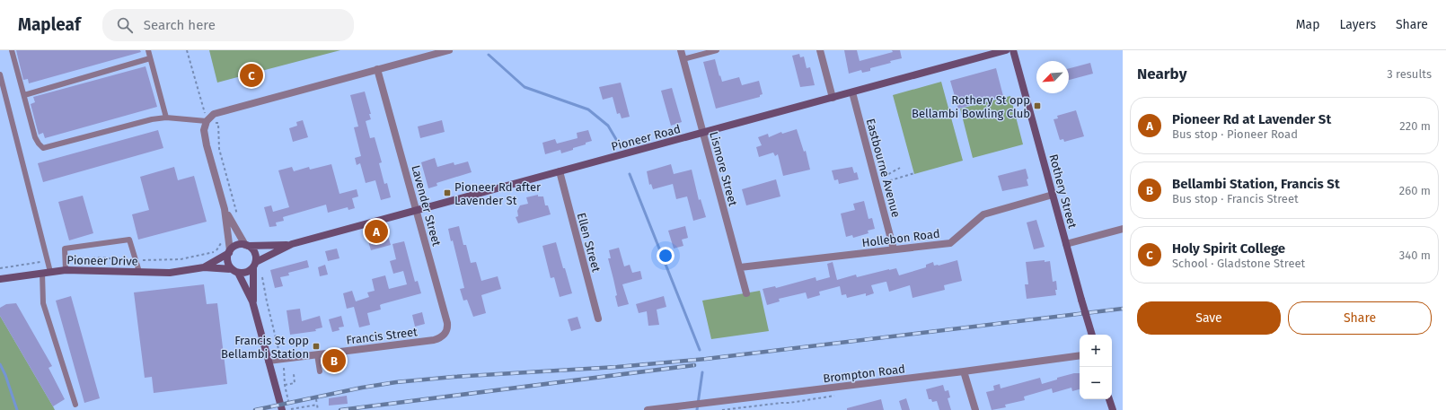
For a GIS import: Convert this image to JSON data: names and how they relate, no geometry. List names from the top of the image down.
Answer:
{
  "streets": {
    "main road": ["Pioneer Road", "Rothery Street", "Pioneer Drive"],
    "street": [
      "Eastbourne Avenue",
      "Lismore Street",
      "Lavender Street",
      "Hollebon Road",
      "Ellen Street",
      "Francis Street",
      "Brompton Road"
    ]
  },
  "crossings": [
    ["Pioneer Road", "Eastbourne Avenue"],
    ["Pioneer Road", "Lismore Street"],
    ["Pioneer Road", "Lavender Street"],
    ["Pioneer Road", "Ellen Street"],
    ["Pioneer Road", "Pioneer Drive"],
    ["Eastbourne Avenue", "Hollebon Road"],
    ["Lismore Street", "Hollebon Road"],
    ["Rothery Street", "Hollebon Road"],
    ["Lavender Street", "Francis Street"]
  ],
  "places": {
    "transit": ["Rothery St opp Bellambi Bowling Club", "Pioneer Rd after Lavender St", "Francis St opp Bellambi Station"]
  },
  "north": "bottom left",
  "page": {
    "header": "Mapleaf",
    "search": "Search here",
    "nav": ["Map", "Layers", "Share"],
    "heading": ["Nearby", "3 results"],
    "pins": ["C", "A", "B"],
    "list": [
      {
        "mark": "A",
        "name": "Pioneer Rd at Lavender St",
        "note": "Bus stop · Pioneer Road",
        "value": "220 m"
      },
      {
        "mark": "B",
        "name": "Bellambi Station, Francis St",
        "note": "Bus stop · Francis Street",
        "value": "260 m"
      },
      {
        "mark": "C",
        "name": "Holy Spirit College",
        "note": "School · Gladstone Street",
        "value": "340 m"
      }
    ],
    "buttons": ["Save", "Share"],
    "map_buttons": ["+", "−"]
  }
}
